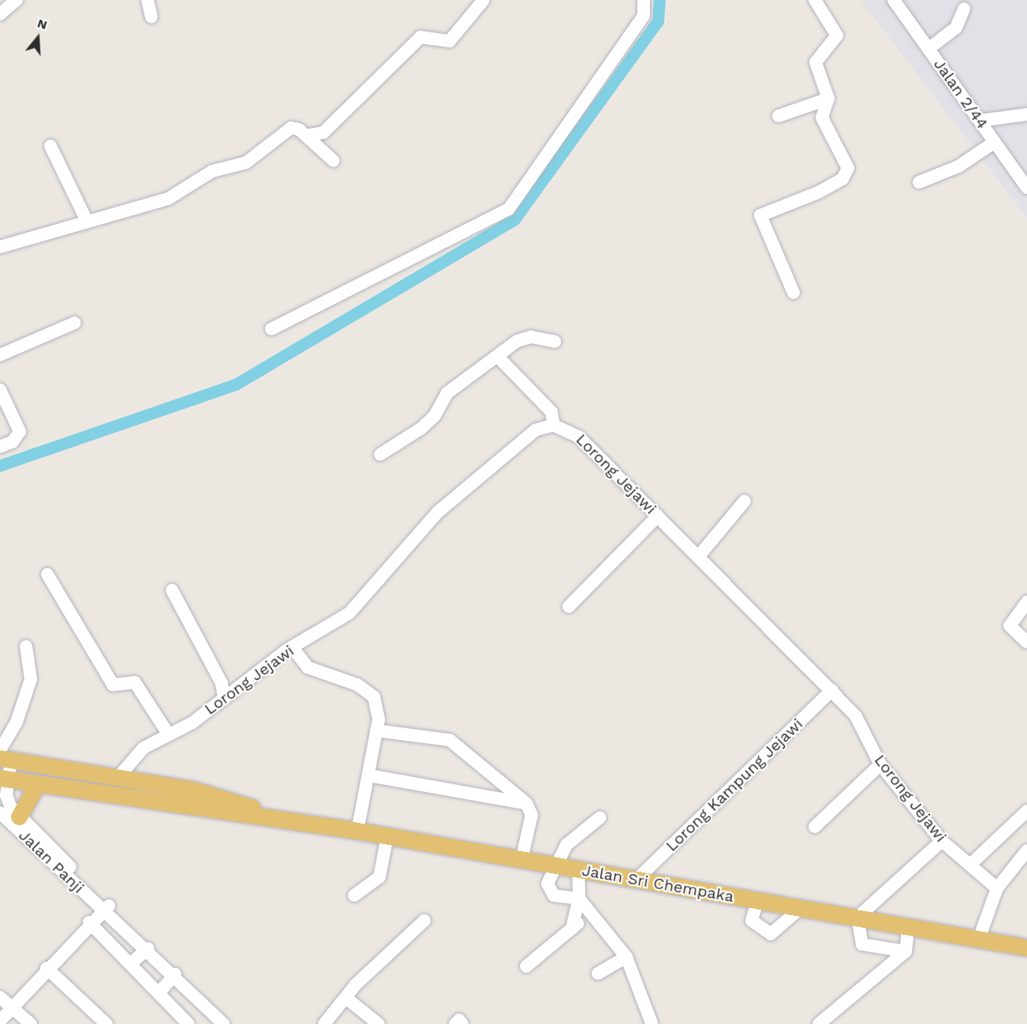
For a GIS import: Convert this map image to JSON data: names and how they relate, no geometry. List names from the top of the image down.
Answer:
{
  "streets": {
    "main road": ["Jalan Sri Chempaka"],
    "street": [
      "Jalan 2/44",
      "Lorong Jejawi",
      "Lorong Kampung Jejawi",
      "Jalan Panji"
    ]
  },
  "crossings": [
    ["Lorong Jejawi", "Lorong Kampung Jejawi"],
    ["Lorong Kampung Jejawi", "Jalan Sri Chempaka"]
  ],
  "north": "top"
}
